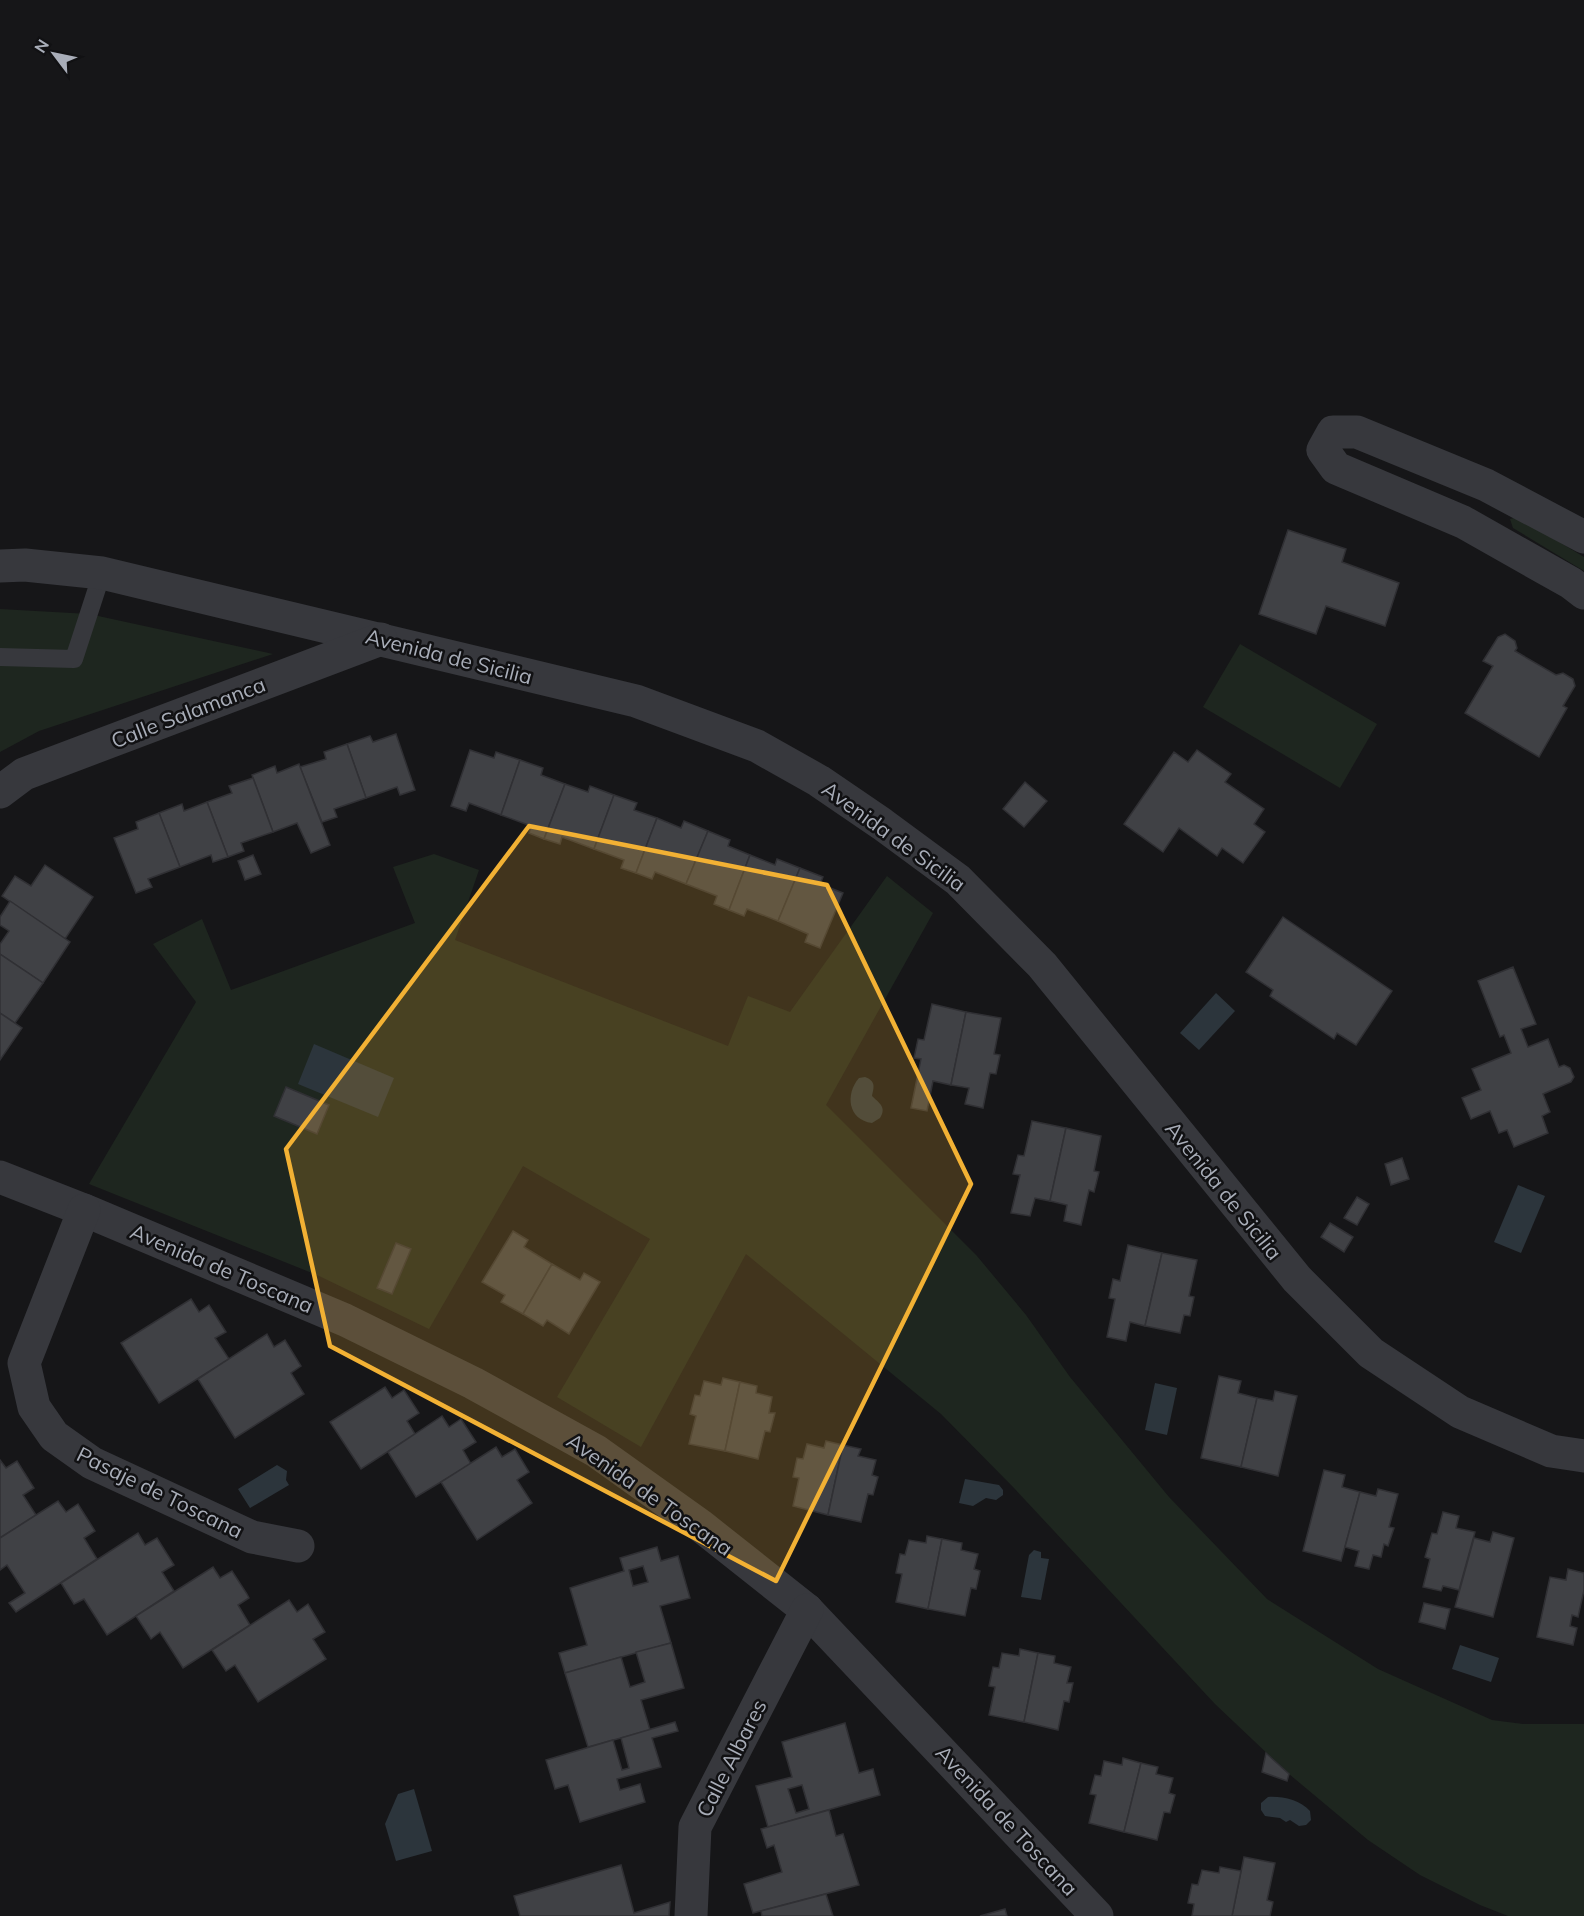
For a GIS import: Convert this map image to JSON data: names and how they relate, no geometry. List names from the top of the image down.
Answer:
{
  "streets": {
    "street": [
      "Avenida de Sicilia",
      "Calle Salamanca",
      "Avenida de Toscana",
      "Pasaje de Toscana",
      "Calle Albares"
    ]
  },
  "crossings": [
    ["Avenida de Sicilia", "Calle Salamanca"],
    ["Avenida de Toscana", "Pasaje de Toscana"],
    ["Avenida de Toscana", "Calle Albares"]
  ],
  "north": "top left"
}
